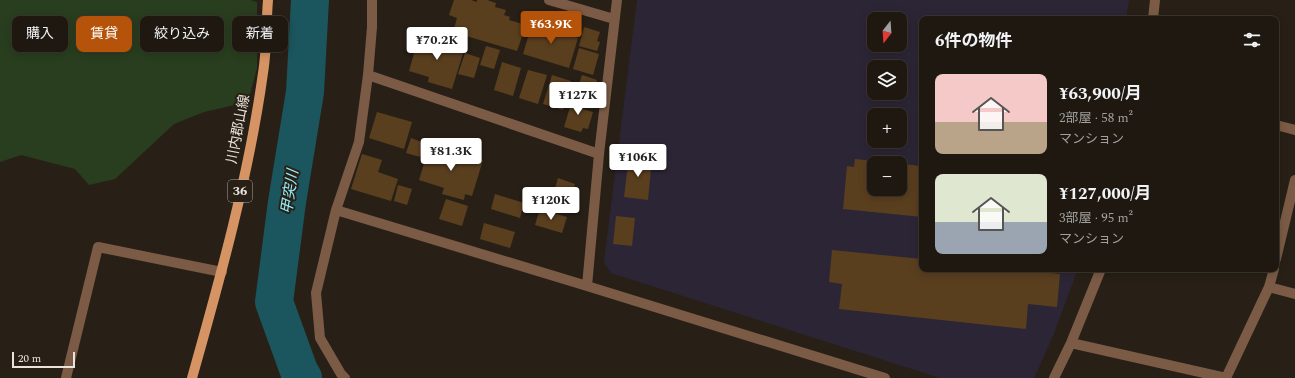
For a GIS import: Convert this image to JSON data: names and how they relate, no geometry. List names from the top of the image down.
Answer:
{
  "streets": {
    "main road": ["川内郡山線", "36"]
  },
  "water": ["甲突川"],
  "scale_bar": "20 m",
  "north": "bottom",
  "page": {
    "price": [
      "¥63.9K",
      "¥70.2K",
      "¥127K",
      "¥81.3K",
      "¥106K",
      "¥120K"
    ],
    "map_buttons": ["+", "−"],
    "chip": [
      "購入",
      "賃貸",
      "絞り込み",
      "新着"
    ],
    "heading": "6件の物件",
    "list": [
      {
        "name": "¥63,900/月",
        "note": "2部屋 · 58 m² · マンション"
      },
      {
        "name": "¥127,000/月",
        "note": "3部屋 · 95 m² · マンション"
      }
    ],
    "scale": "20 m"
  }
}
